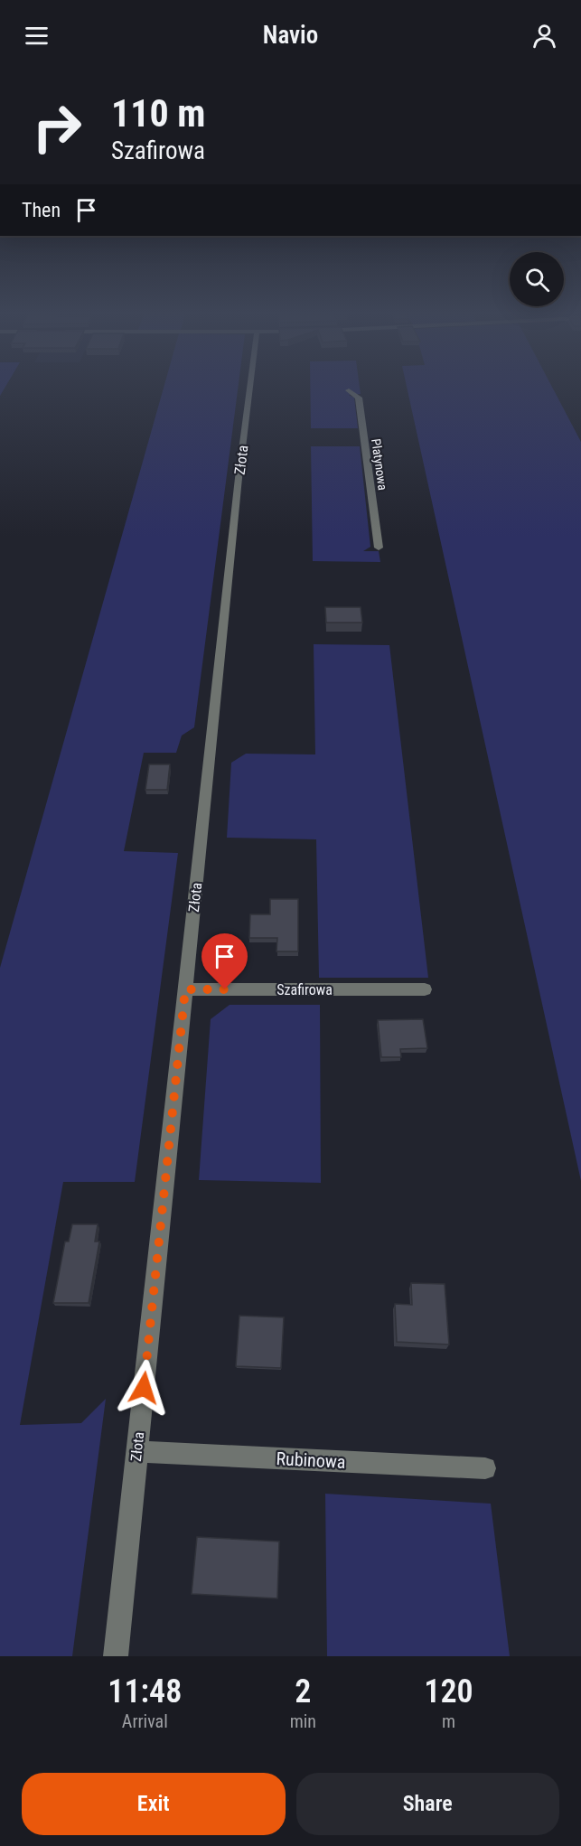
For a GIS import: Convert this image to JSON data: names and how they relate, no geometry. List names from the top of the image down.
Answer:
{
  "streets": {
    "street": [
      "Złota",
      "Platynowa",
      "Szafirowa",
      "Rubinowa"
    ]
  },
  "crossings": [
    ["Złota", "Szafirowa"],
    ["Złota", "Rubinowa"]
  ],
  "page": {
    "header": "Navio",
    "turn": ["110 m", "Szafirowa"],
    "then": "Then",
    "eta": [
      "11:48",
      "Arrival",
      "2",
      "min",
      "120",
      "m"
    ],
    "buttons": ["Exit", "Share"]
  }
}
